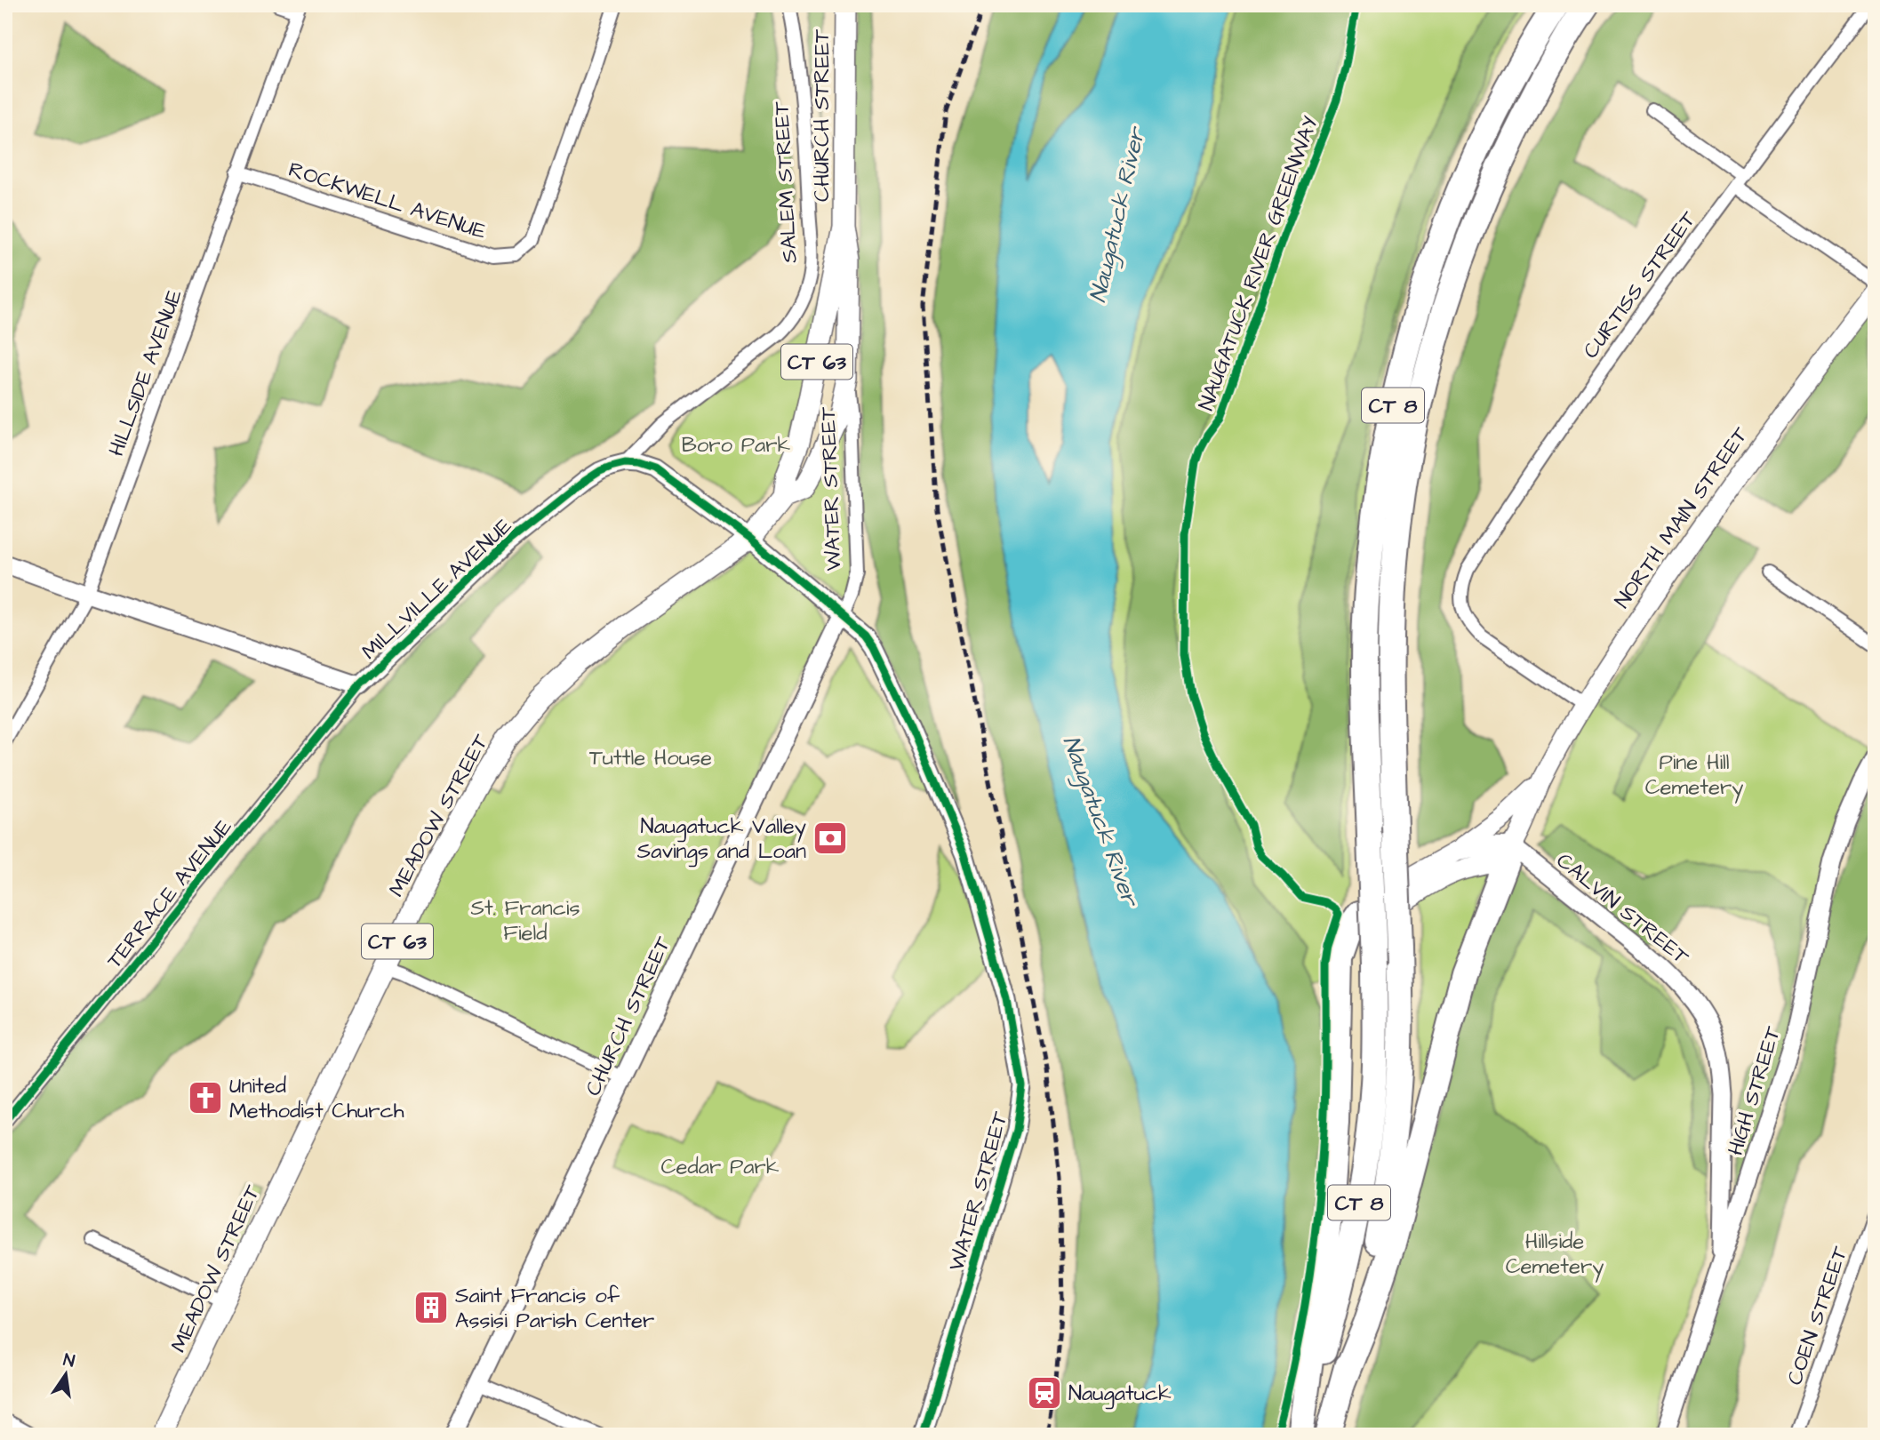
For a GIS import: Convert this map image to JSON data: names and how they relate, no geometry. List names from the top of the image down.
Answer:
{
  "streets": {
    "highway": ["CT 8"],
    "main road": [
      "CHURCH STREET",
      "CT 63",
      "NORTH MAIN STREET",
      "MEADOW STREET"
    ],
    "street": [
      "SALEM STREET",
      "ROCKWELL AVENUE",
      "CURTISS STREET",
      "HILLSIDE AVENUE",
      "WATER STREET",
      "MILLVILLE AVENUE",
      "TERRACE AVENUE",
      "CALVIN STREET",
      "HIGH STREET",
      "COEN STREET"
    ],
    "cycle path": ["NAUGATUCK RIVER GREENWAY"]
  },
  "crossings": [
    ["CHURCH STREET", "WATER STREET"],
    ["CHURCH STREET", "MEADOW STREET"],
    ["SALEM STREET", "MILLVILLE AVENUE"],
    ["ROCKWELL AVENUE", "HILLSIDE AVENUE"],
    ["CURTISS STREET", "NORTH MAIN STREET"],
    ["HILLSIDE AVENUE", "MILLVILLE AVENUE"],
    ["NORTH MAIN STREET", "CALVIN STREET"],
    ["MILLVILLE AVENUE", "TERRACE AVENUE"],
    ["CALVIN STREET", "HIGH STREET"]
  ],
  "water": ["Naugatuck River"],
  "parks": [
    "Boro Park",
    "Tuttle House",
    "Pine Hill Cemetery",
    "St. Francis Field",
    "Cedar Park",
    "Hillside Cemetery"
  ],
  "places": {
    "bank": ["Naugatuck Valley Savings and Loan"],
    "church": ["United Methodist Church"],
    "building": ["Saint Francis of Assisi Parish Center"],
    "station": ["Naugatuck"]
  },
  "north": "top"
}
